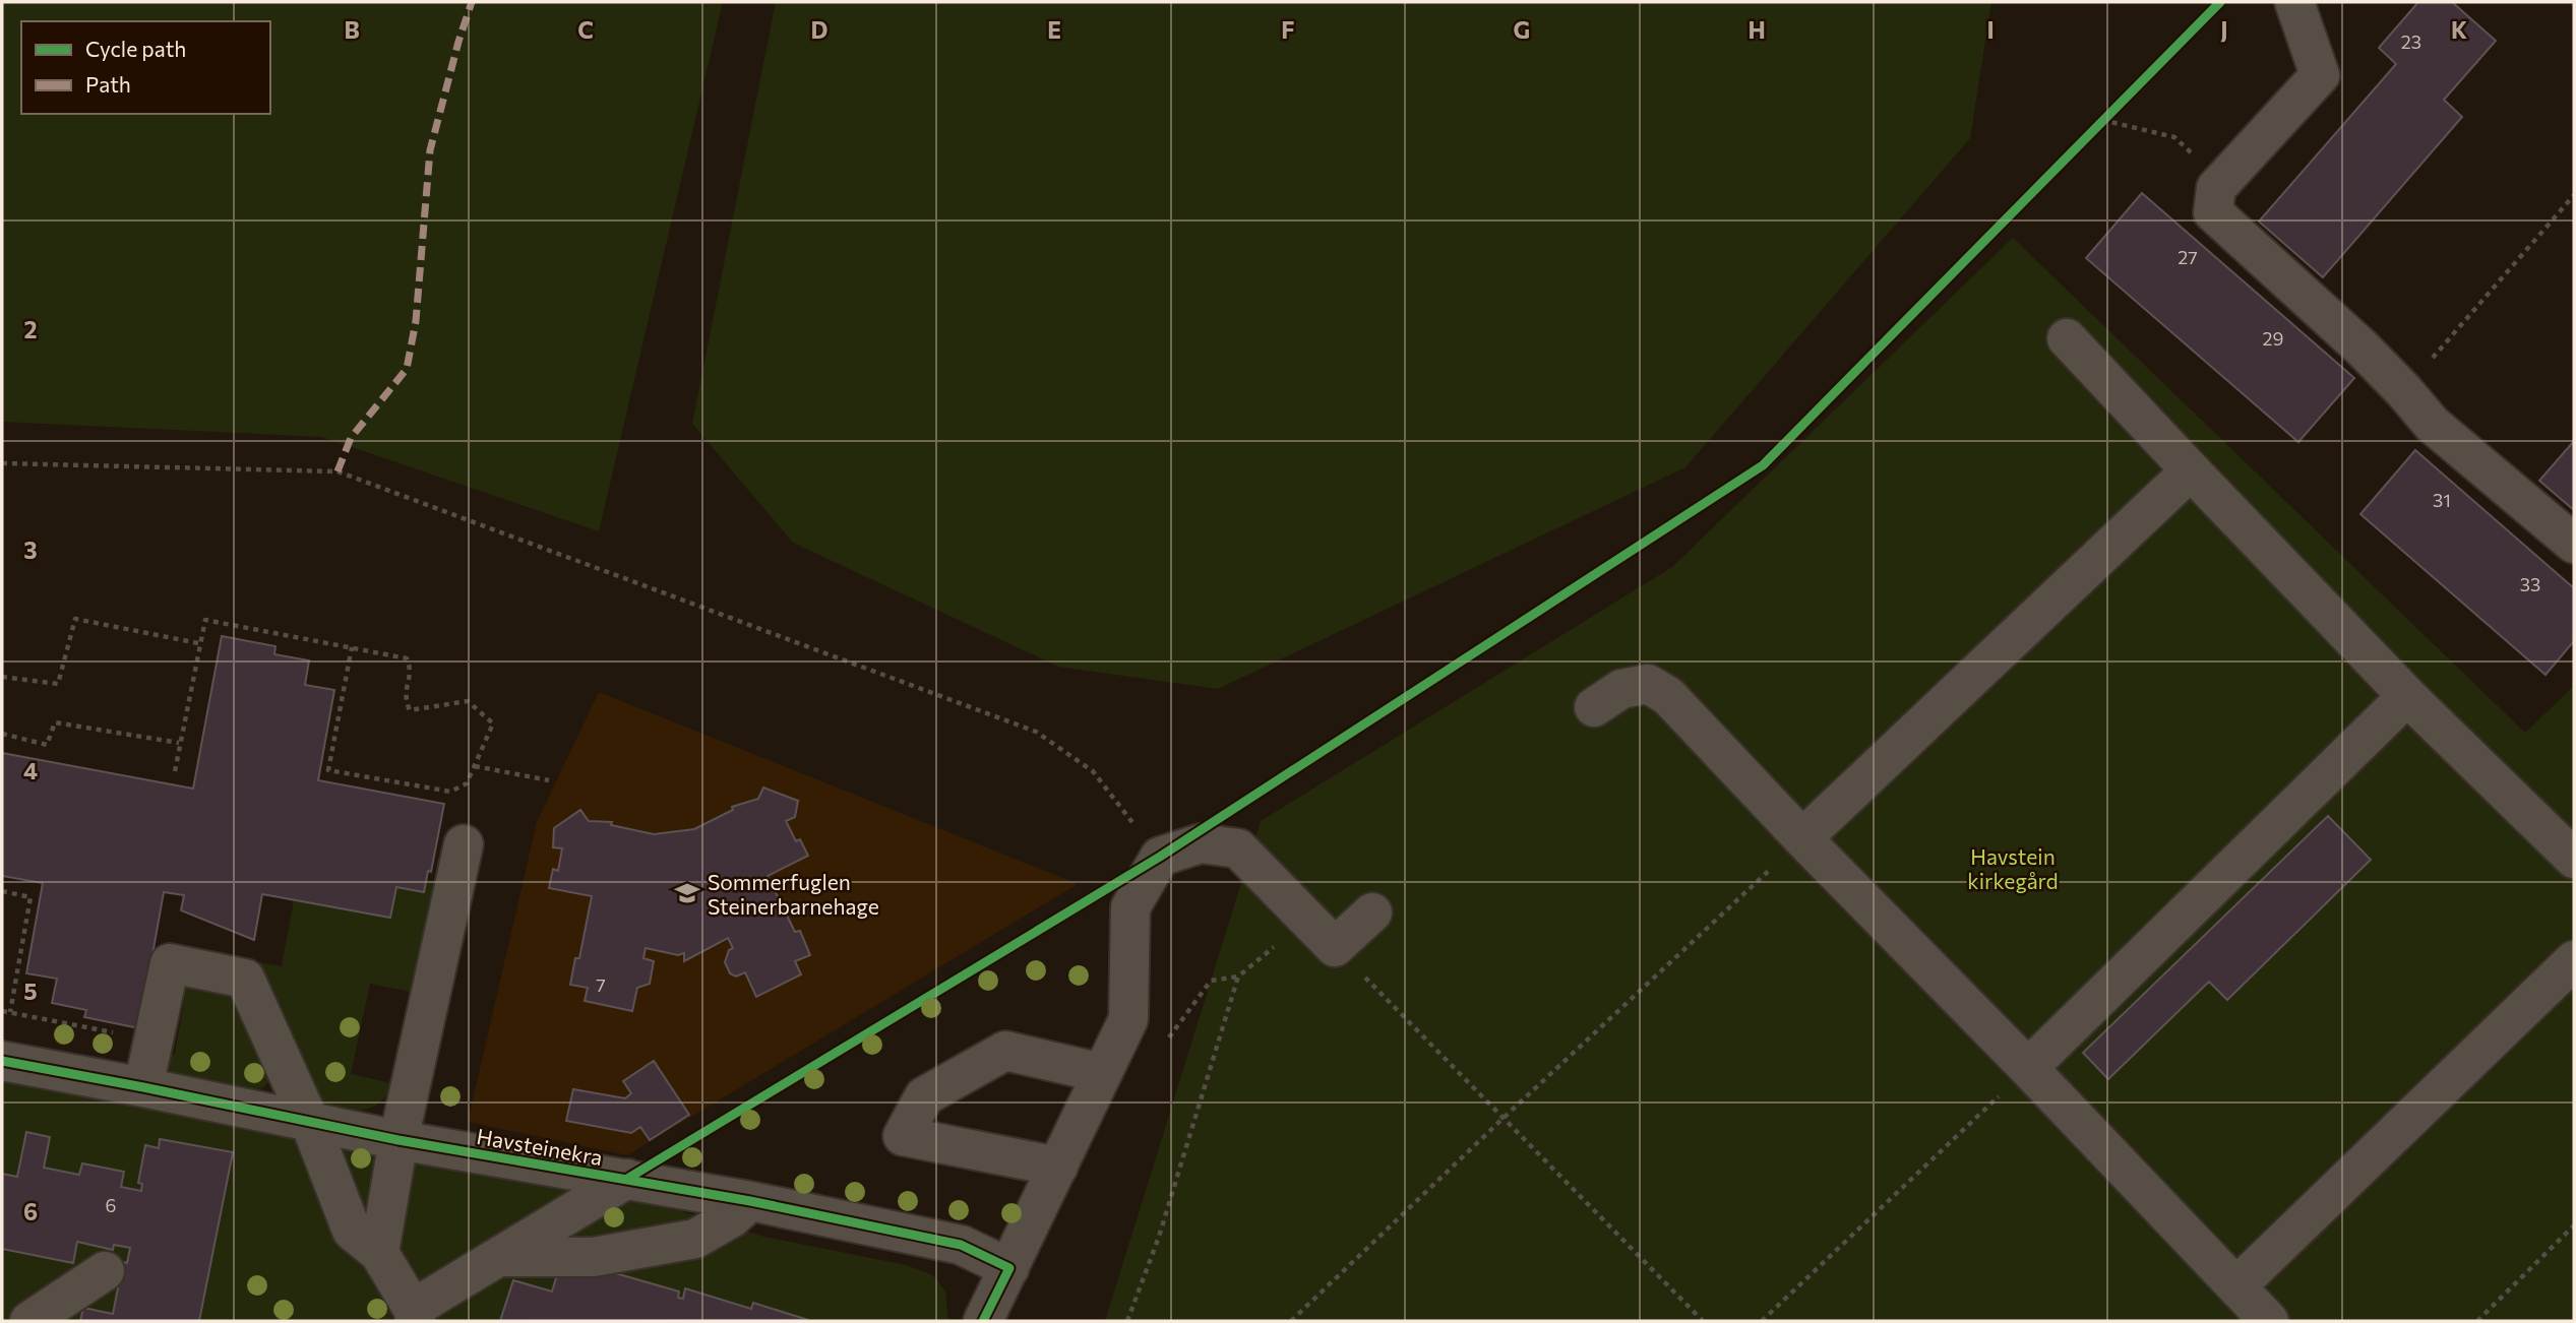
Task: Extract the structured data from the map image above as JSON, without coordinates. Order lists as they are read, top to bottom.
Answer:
{
  "streets": {
    "street": ["Havsteinekra"]
  },
  "parks": ["Havstein kirkegård"],
  "places": {
    "school or university": ["Sommerfuglen Steinerbarnehage"]
  },
  "house_numbers": [
    "23",
    "27",
    "29",
    "31",
    "33",
    "7",
    "6"
  ],
  "legend": ["Cycle path", "Path"],
  "grid": {
    "columns": [
      "B",
      "C",
      "D",
      "E",
      "F",
      "G",
      "H",
      "I",
      "J",
      "K"
    ],
    "rows": [
      "2",
      "3",
      "4",
      "5",
      "6"
    ]
  }
}
